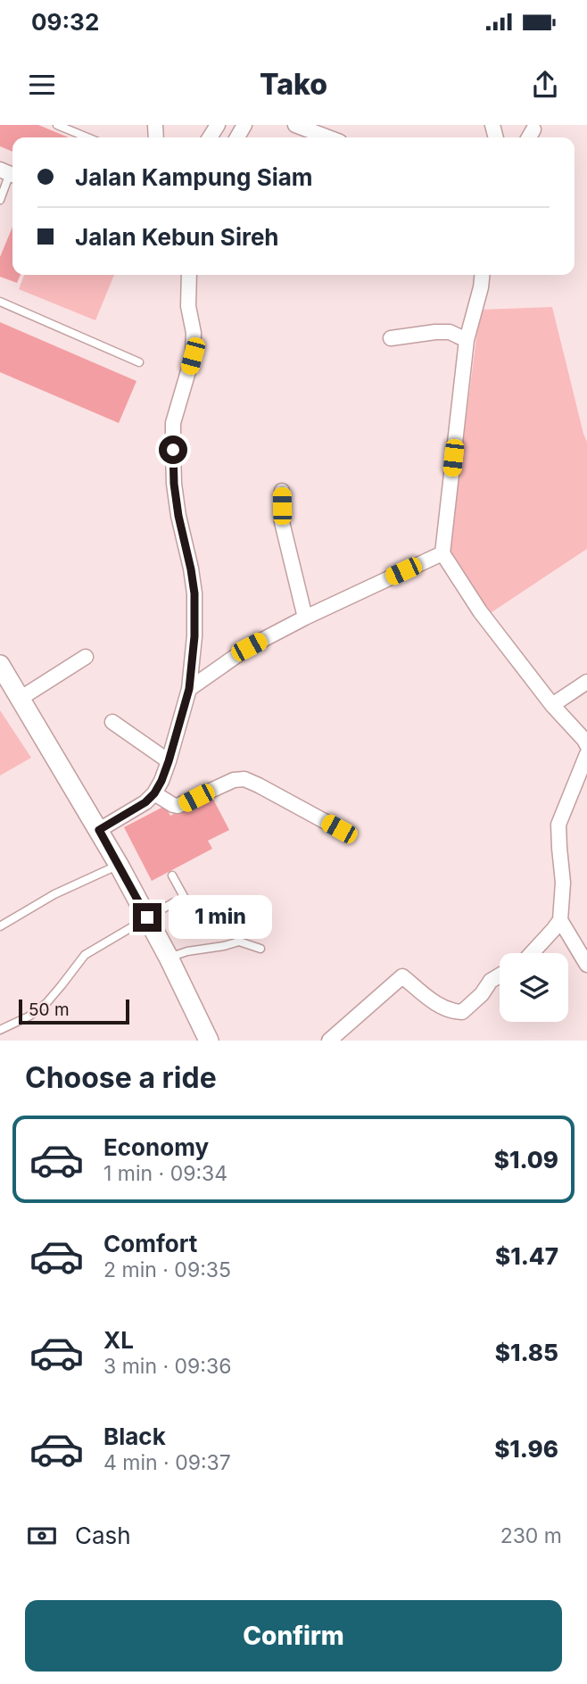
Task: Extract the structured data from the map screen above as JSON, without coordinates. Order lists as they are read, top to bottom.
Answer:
{
  "scale_bar": "50 m",
  "page": {
    "status": "09:32",
    "header": "Tako",
    "banner": ["Jalan Kampung Siam", "Jalan Kebun Sireh"],
    "bubble": "1 min",
    "scale": "50 m",
    "heading": "Choose a ride",
    "list": [
      {
        "name": "Economy",
        "note": "1 min · 09:34",
        "value": "$1.09"
      },
      {
        "name": "Comfort",
        "note": "2 min · 09:35",
        "value": "$1.47"
      },
      {
        "name": "XL",
        "note": "3 min · 09:36",
        "value": "$1.85"
      },
      {
        "name": "Black",
        "note": "4 min · 09:37",
        "value": "$1.96"
      }
    ],
    "pay": ["Cash", "230 m"],
    "buttons": "Confirm"
  }
}
